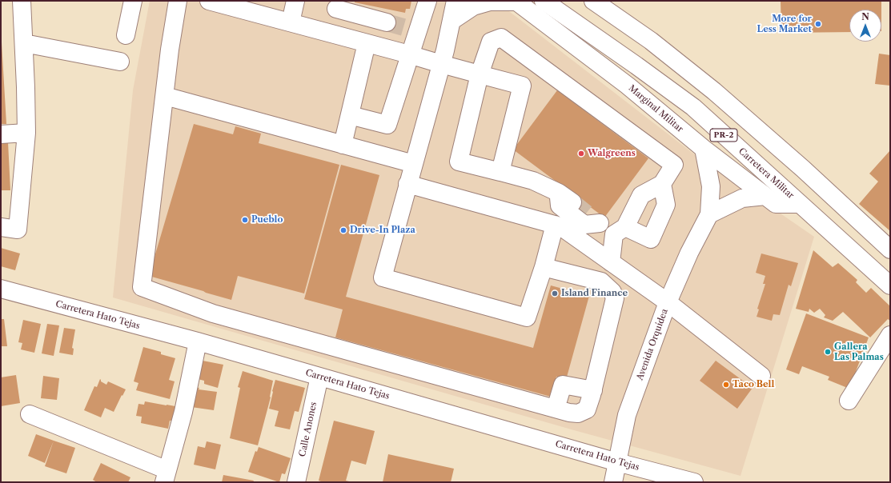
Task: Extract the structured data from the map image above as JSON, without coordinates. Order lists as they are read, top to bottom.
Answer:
{
  "streets": {
    "street": [
      "Marginal Militar",
      "PR-2",
      "Carretera Militar",
      "Carretera Hato Tejas",
      "Avenida Orquídea",
      "Calle Anones"
    ]
  },
  "crossings": [
    ["Marginal Militar", "Carretera Militar"],
    ["Carretera Hato Tejas", "Avenida Orquídea"],
    ["Carretera Hato Tejas", "Calle Anones"]
  ],
  "places": [
    "More for Less Market",
    "Walgreens",
    "Pueblo",
    "Drive-In Plaza",
    "Island Finance",
    "Gallera Las Palmas",
    "Taco Bell"
  ],
  "north": "top"
}
